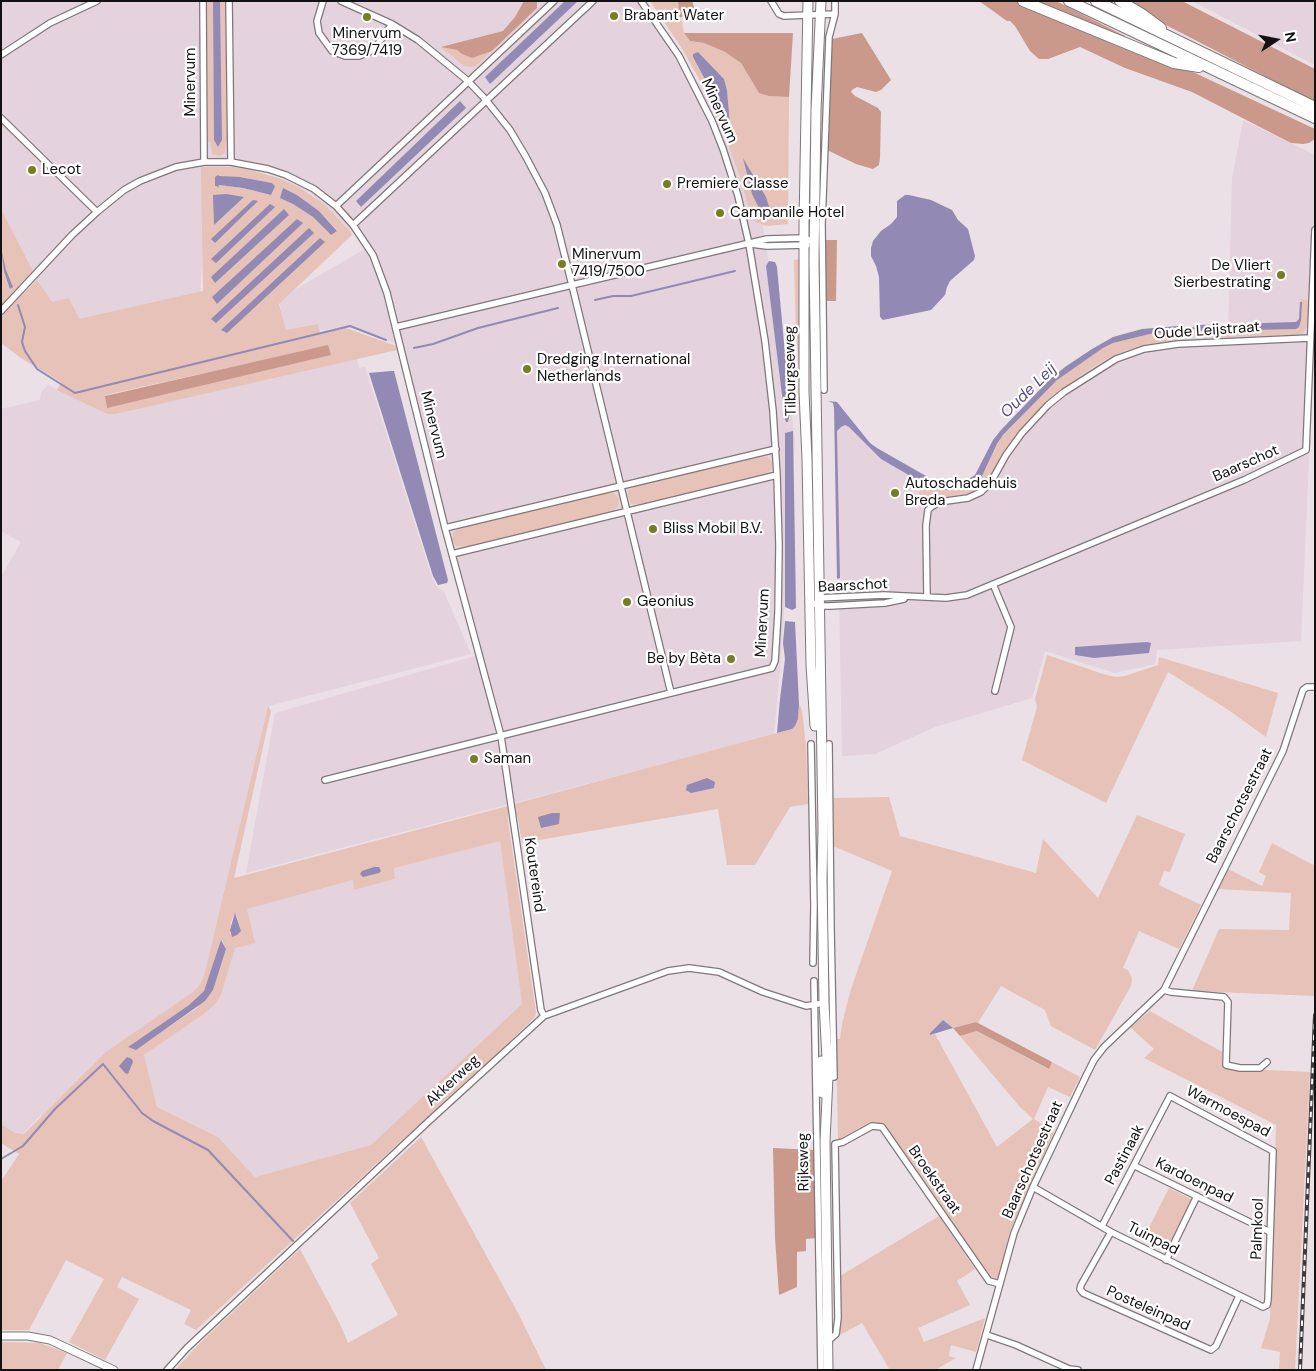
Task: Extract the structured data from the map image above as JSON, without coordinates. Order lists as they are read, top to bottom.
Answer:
{
  "streets": {
    "main road": ["Tilburgseweg", "Rijksweg"],
    "street": [
      "Minervum",
      "Oude Leijstraat",
      "Baarschot",
      "Baarschotsestraat",
      "Koutereind",
      "Akkerweg",
      "Warmoespad",
      "Pastinaak",
      "Broekstraat",
      "Kardoenpad",
      "Palmkool",
      "Tuinpad",
      "Posteleinpad"
    ]
  },
  "crossings": [
    ["Minervum", "Koutereind"],
    ["Oude Leijstraat", "Baarschot"],
    ["Tilburgseweg", "Baarschot"],
    ["Tilburgseweg", "Rijksweg"],
    ["Baarschotsestraat", "Broekstraat"],
    ["Baarschotsestraat", "Tuinpad"],
    ["Koutereind", "Akkerweg"],
    ["Akkerweg", "Rijksweg"],
    ["Warmoespad", "Pastinaak"],
    ["Warmoespad", "Palmkool"],
    ["Pastinaak", "Kardoenpad"],
    ["Pastinaak", "Tuinpad"],
    ["Rijksweg", "Broekstraat"],
    ["Kardoenpad", "Palmkool"],
    ["Palmkool", "Tuinpad"],
    ["Tuinpad", "Posteleinpad"]
  ],
  "water": ["Oude Leij"],
  "places": [
    "Brabant Water",
    "Minervum 7369/7419",
    "Lecot",
    "Premiere Classe",
    "Campanile Hotel",
    "Minervum 7419/7500",
    "De Vliert Sierbestrating",
    "Dredging International Netherlands",
    "Autoschadehuis Breda",
    "Bliss Mobil B.V.",
    "Geonius",
    "Be by Bèta",
    "Saman"
  ],
  "north": "right"
}
